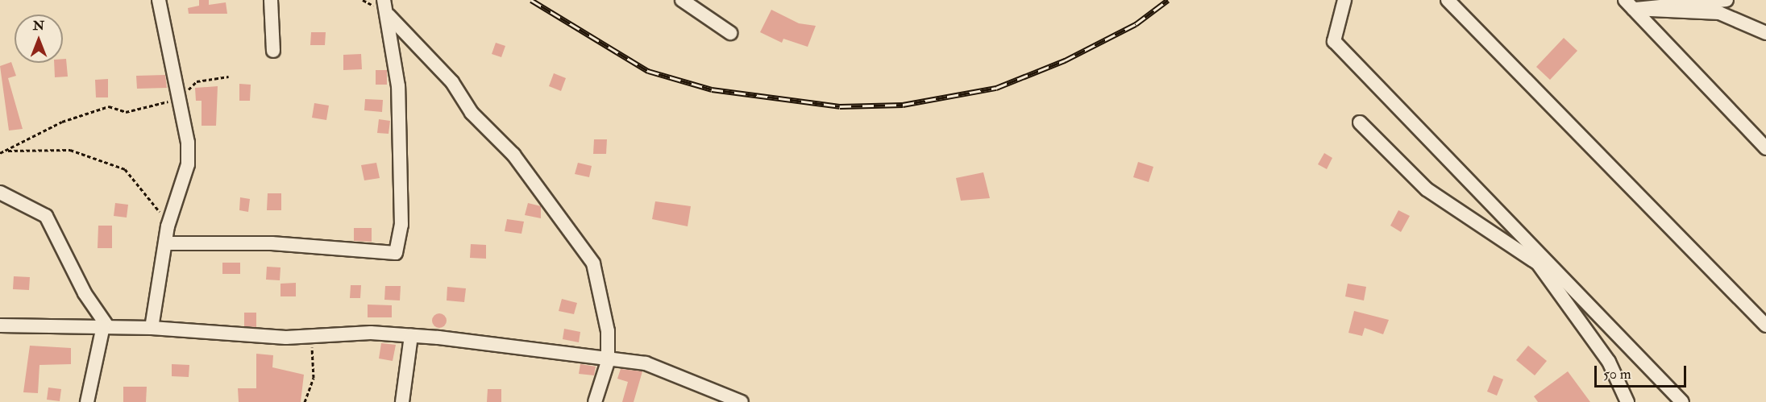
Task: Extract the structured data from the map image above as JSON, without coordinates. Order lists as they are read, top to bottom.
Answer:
{
  "scale_bar": "50 m",
  "north": "top"
}
